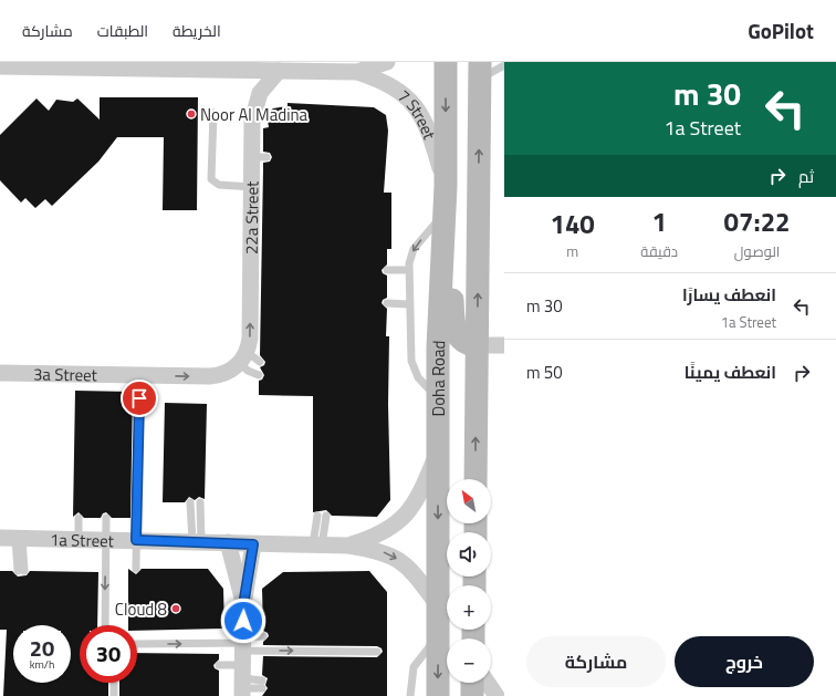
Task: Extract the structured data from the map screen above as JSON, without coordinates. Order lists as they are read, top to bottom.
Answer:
{
  "streets": {
    "main road": ["Doha Road"],
    "street": [
      "7 Street",
      "22a Street",
      "3a Street",
      "1a Street"
    ]
  },
  "crossings": [
    ["7 Street", "22a Street"],
    ["7 Street", "Doha Road"],
    ["22a Street", "3a Street"],
    ["Doha Road", "1a Street"]
  ],
  "one_way": ["22a Street", "3a Street"],
  "places": ["Noor Al Madina", "Cloud 8"],
  "north": "top left",
  "page": {
    "header": "GoPilot",
    "nav": ["الخريطة", "الطبقات", "مشاركة"],
    "turn": ["30 m", "1a Street"],
    "then": "ثم",
    "eta": [
      "07:22",
      "الوصول",
      "1",
      "دقيقة",
      "140",
      "m"
    ],
    "list": [
      {
        "name": "انعطف يسارًا",
        "note": "1a Street",
        "value": "30 m"
      },
      {
        "name": "انعطف يمينًا",
        "value": "50 m"
      }
    ],
    "map_buttons": ["+", "−"],
    "speed": "20 km/h",
    "limit": "30",
    "buttons": ["خروج", "مشاركة"]
  }
}
